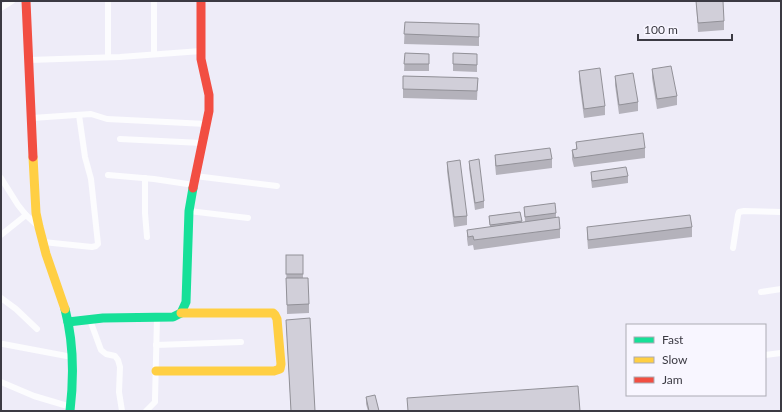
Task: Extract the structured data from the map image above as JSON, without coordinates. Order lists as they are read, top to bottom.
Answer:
{
  "legend": ["Fast", "Slow", "Jam"],
  "scale_bar": "100 m"
}
